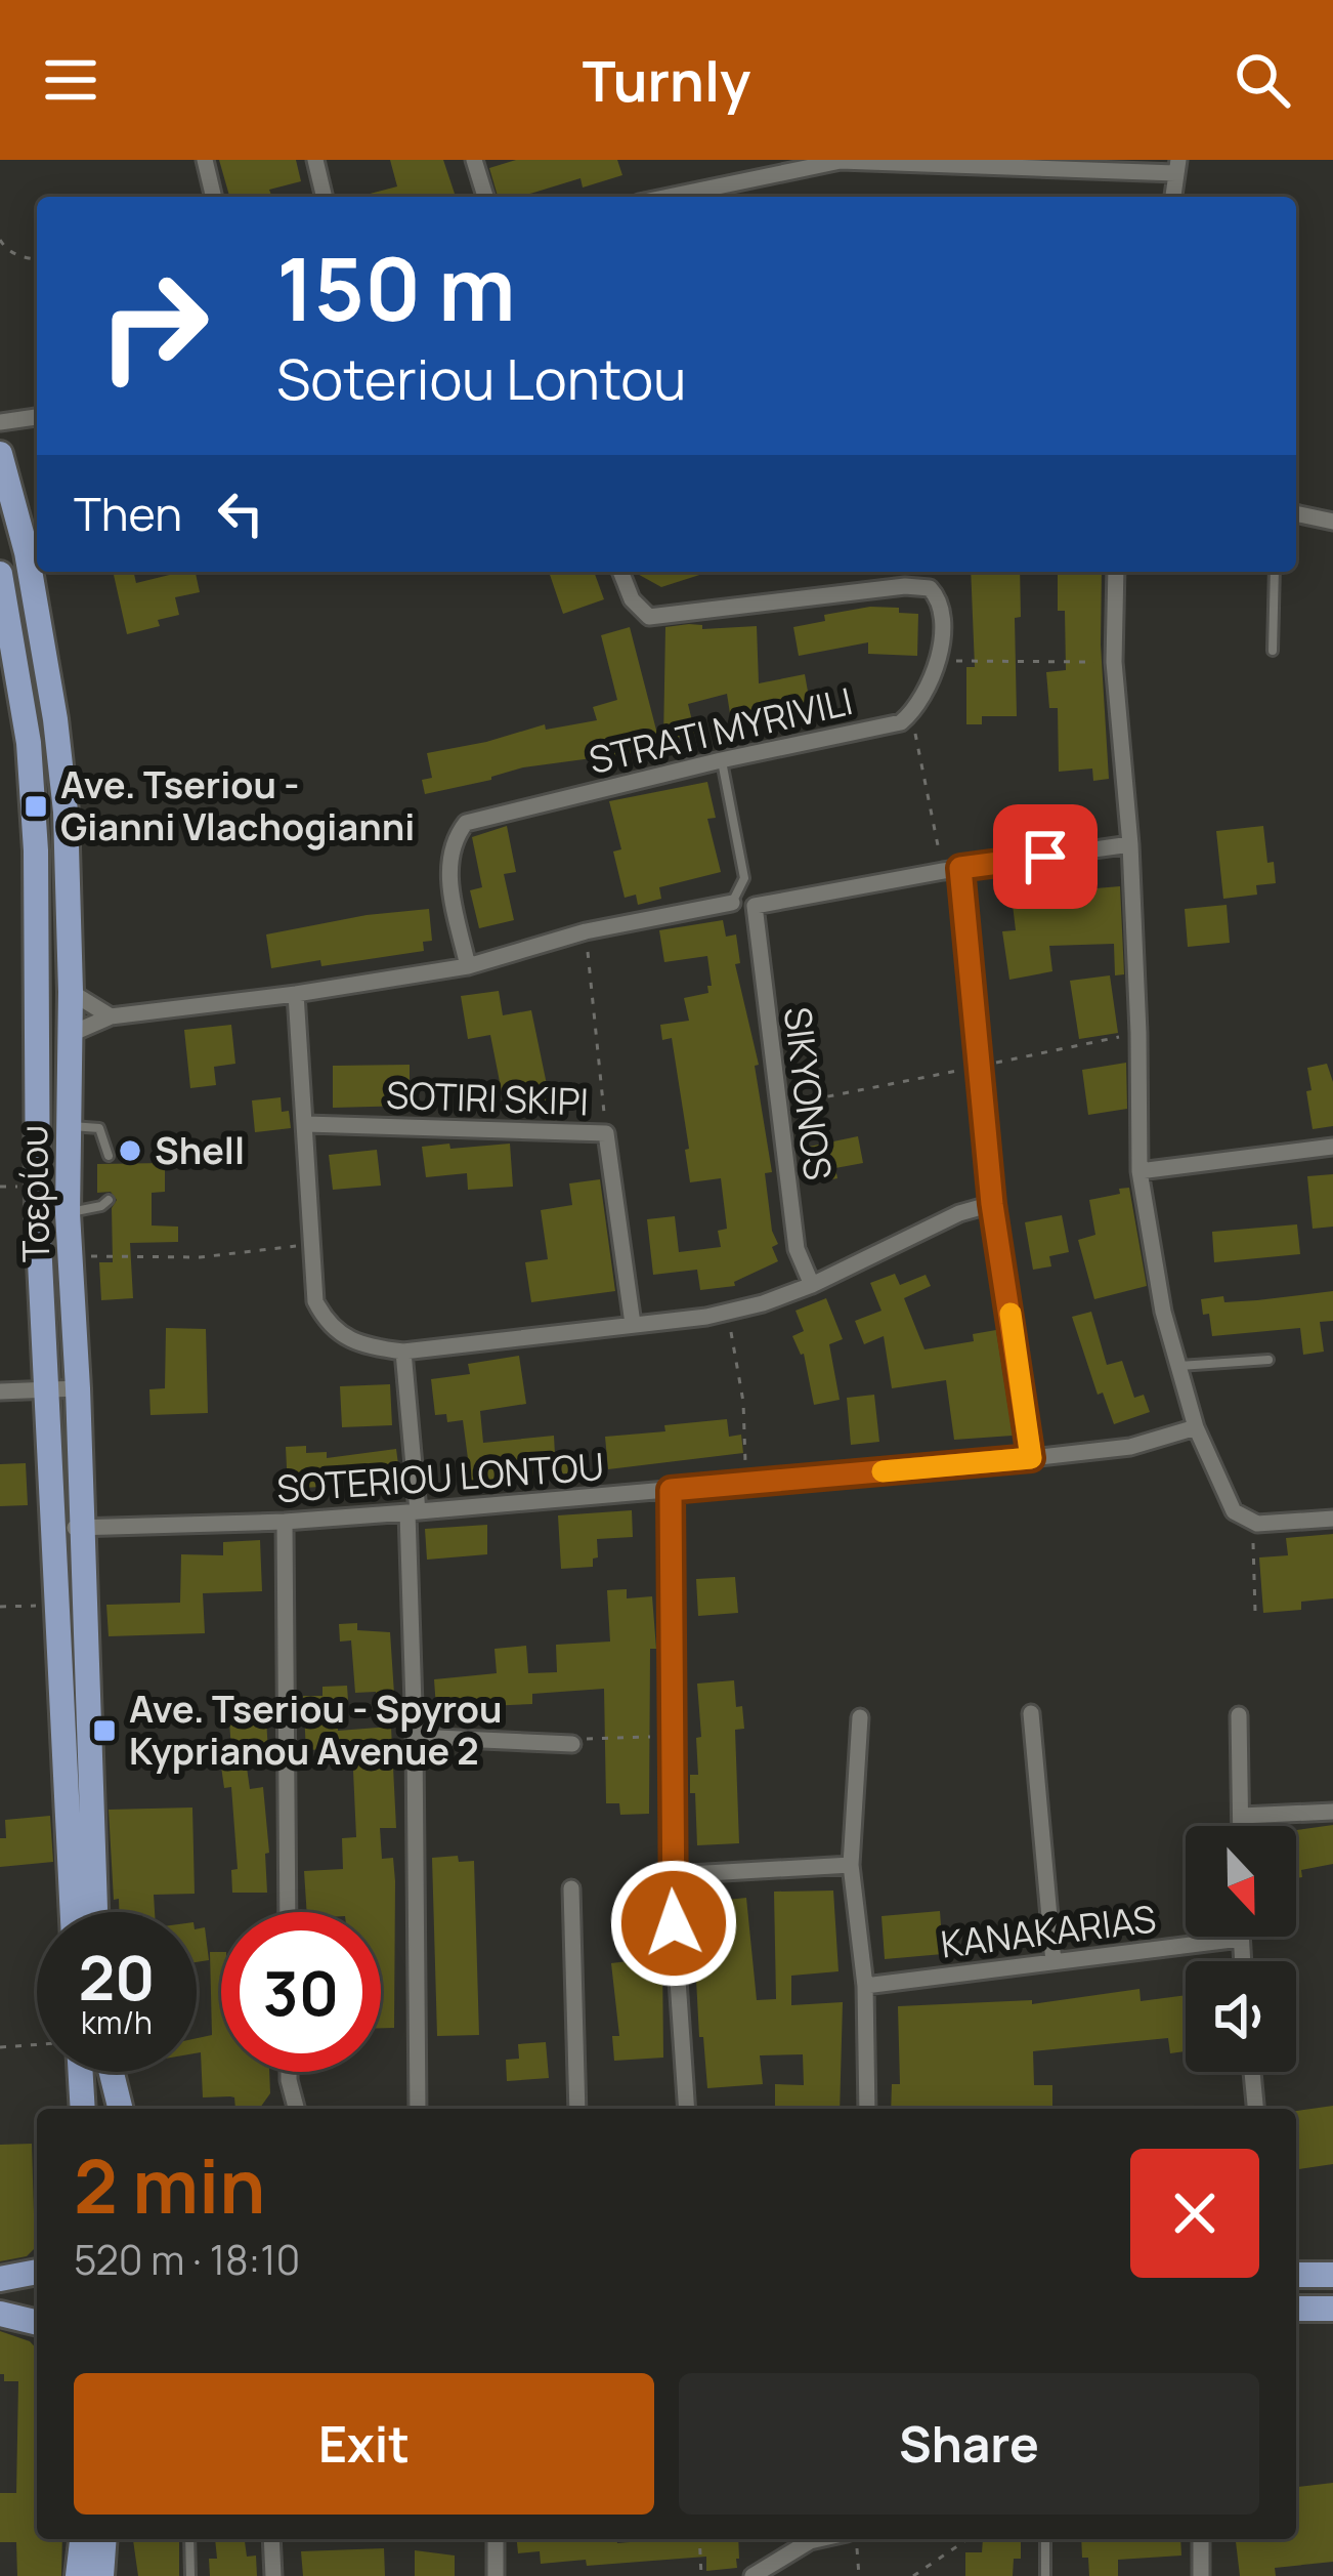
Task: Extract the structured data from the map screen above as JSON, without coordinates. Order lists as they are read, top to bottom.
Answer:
{
  "streets": {
    "main road": ["Τσερίου"],
    "street": [
      "STRATI MYRIVILI",
      "SIKYONOS",
      "SOTIRI SKIPI",
      "SOTERIOU LONTOU",
      "KANAKARIAS"
    ]
  },
  "crossings": [
    ["Τσερίου", "SOTERIOU LONTOU"]
  ],
  "places": {
    "transit": ["Ave. Tseriou - Gianni Vlachogianni", "Ave. Tseriou - Spyrou Kyprianou Avenue 2"],
    "other": ["Shell"]
  },
  "north": "bottom",
  "page": {
    "header": "Turnly",
    "turn": ["150 m", "Soteriou Lontou"],
    "then": "Then",
    "speed": "20 km/h",
    "limit": "30",
    "heading": ["2 min", "520 m · 18:10"],
    "buttons": ["Exit", "Share"]
  }
}
